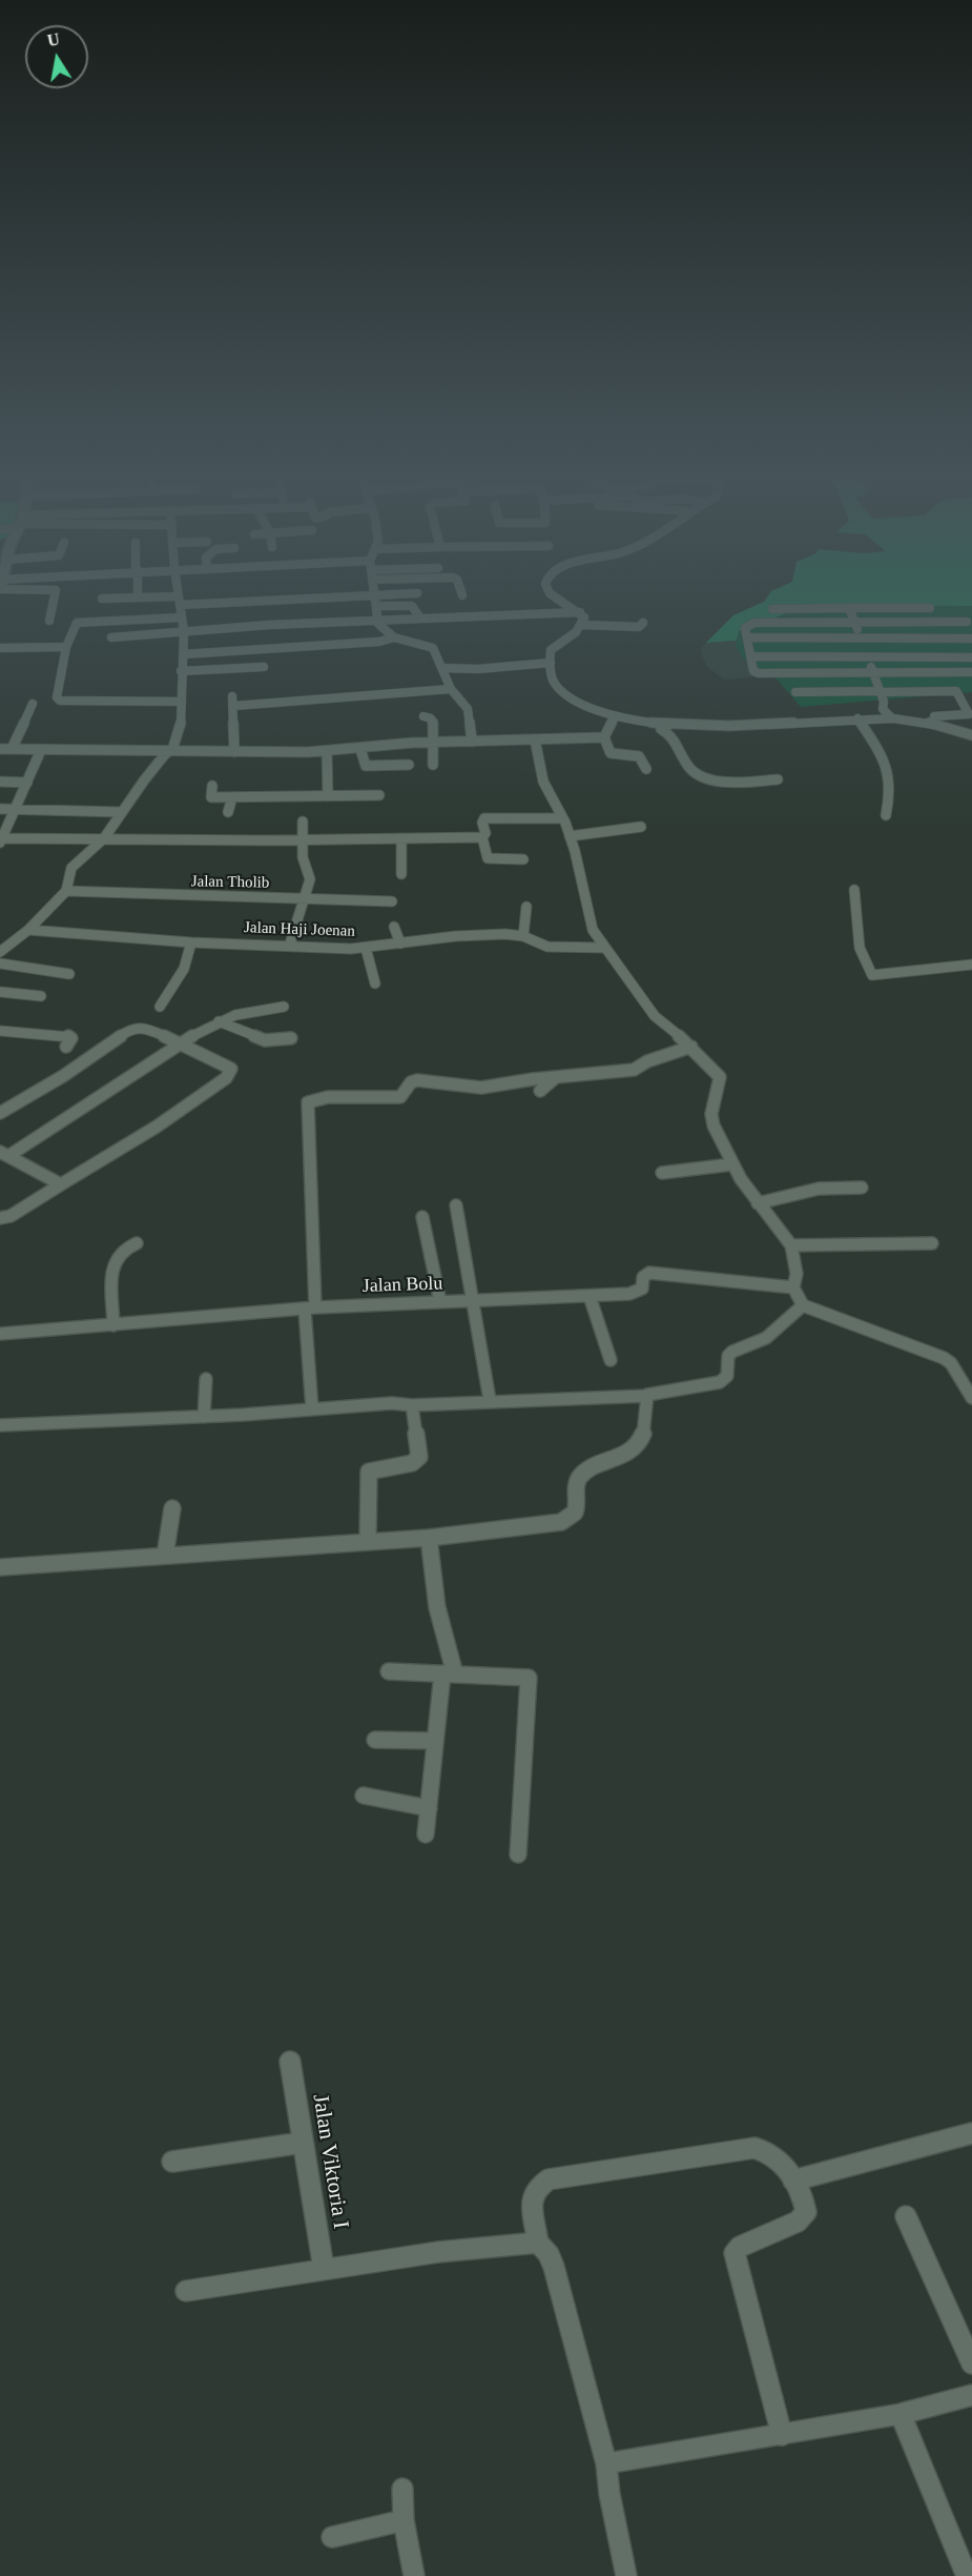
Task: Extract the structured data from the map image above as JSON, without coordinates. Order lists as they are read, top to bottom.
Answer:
{
  "streets": {
    "street": [
      "Jalan Tholib",
      "Jalan Haji Joenan",
      "Jalan Bolu",
      "Jalan Viktoria I"
    ]
  },
  "north": "top"
}
